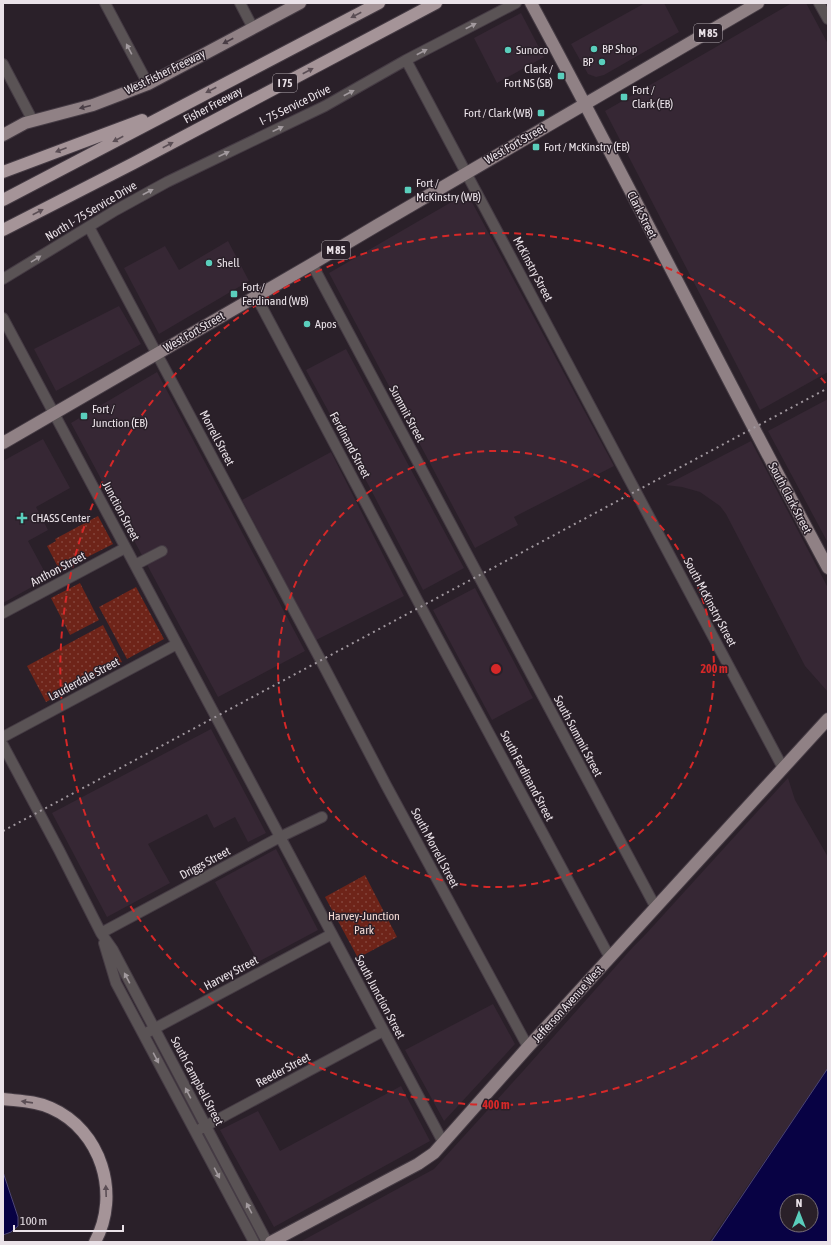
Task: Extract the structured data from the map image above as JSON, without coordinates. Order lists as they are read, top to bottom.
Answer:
{
  "streets": {
    "highway": ["I 75", "Fisher Freeway"],
    "main road": [
      "M 85",
      "West Fisher Freeway",
      "West Fort Street",
      "Clark Street",
      "South Clark Street",
      "Jefferson Avenue West"
    ],
    "street": [
      "I- 75 Service Drive",
      "North I- 75 Service Drive",
      "McKinstry Street",
      "Summit Street",
      "Morrell Street",
      "Ferdinand Street",
      "Junction Street",
      "Anthon Street",
      "South McKinstry Street",
      "Lauderdale Street",
      "South Summit Street",
      "South Ferdinand Street",
      "South Morrell Street",
      "Driggs Street",
      "Harvey Street",
      "South Junction Street",
      "Reeder Street",
      "South Campbell Street"
    ]
  },
  "crossings": [
    ["I- 75 Service Drive", "North I- 75 Service Drive"],
    ["I- 75 Service Drive", "McKinstry Street"],
    ["West Fort Street", "Clark Street"],
    ["West Fort Street", "McKinstry Street"],
    ["West Fort Street", "Summit Street"],
    ["West Fort Street", "Morrell Street"],
    ["West Fort Street", "Ferdinand Street"],
    ["West Fort Street", "Junction Street"],
    ["North I- 75 Service Drive", "Morrell Street"],
    ["Clark Street", "South Clark Street"],
    ["McKinstry Street", "South McKinstry Street"],
    ["Summit Street", "South Summit Street"],
    ["Morrell Street", "South Morrell Street"],
    ["Ferdinand Street", "South Ferdinand Street"],
    ["Junction Street", "Anthon Street"],
    ["Junction Street", "Lauderdale Street"],
    ["Junction Street", "South Junction Street"],
    ["South McKinstry Street", "Jefferson Avenue West"],
    ["South Summit Street", "Jefferson Avenue West"],
    ["South Ferdinand Street", "Jefferson Avenue West"],
    ["South Morrell Street", "Jefferson Avenue West"],
    ["Driggs Street", "South Junction Street"],
    ["Driggs Street", "South Campbell Street"],
    ["Harvey Street", "South Junction Street"],
    ["Harvey Street", "South Campbell Street"],
    ["South Junction Street", "Jefferson Avenue West"],
    ["South Junction Street", "Reeder Street"],
    ["Reeder Street", "South Campbell Street"]
  ],
  "one_way": ["West Fisher Freeway", "I- 75 Service Drive", "North I- 75 Service Drive"],
  "parks": ["Harvey-Junction Park"],
  "places": {
    "other": [
      "BP Shop",
      "Sunoco",
      "BP",
      "Shell",
      "Apos"
    ],
    "transit": [
      "Clark / Fort NS (SB)",
      "Fort / Clark (EB)",
      "Fort / Clark (WB)",
      "Fort / McKinstry (EB)",
      "Fort / McKinstry (WB)",
      "Fort / Ferdinand (WB)",
      "Fort / Junction (EB)"
    ],
    "health": ["CHASS Center"]
  },
  "scale_bar": "100 m",
  "north": "top",
  "rings": ["200 m", "400 m"]
}
